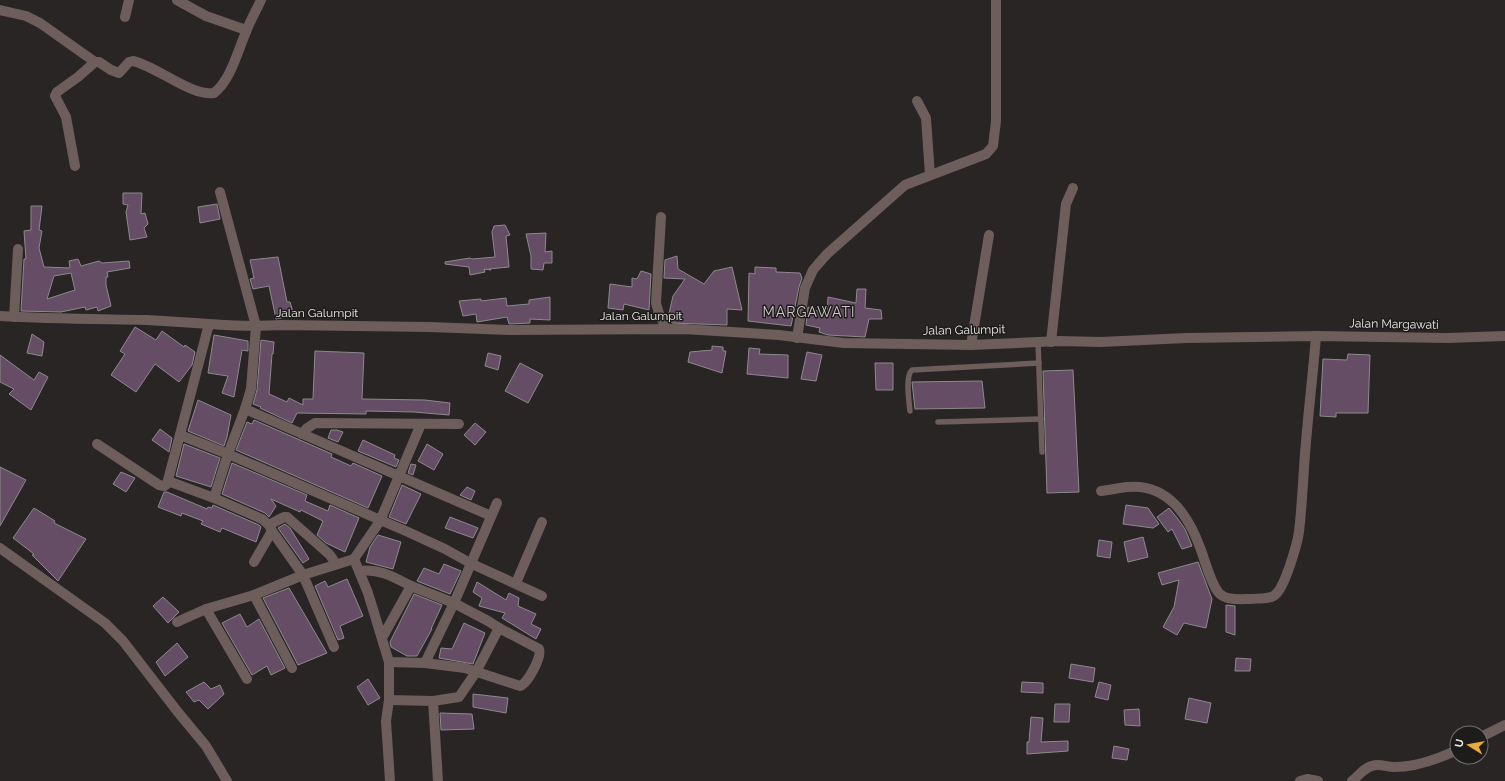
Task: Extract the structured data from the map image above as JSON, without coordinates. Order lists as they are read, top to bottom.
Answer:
{
  "streets": {
    "street": ["Jalan Galumpit", "Jalan Margawati"]
  },
  "crossings": [
    ["Jalan Galumpit", "Jalan Margawati"]
  ],
  "districts": ["MARGAWATI"],
  "north": "left"
}
